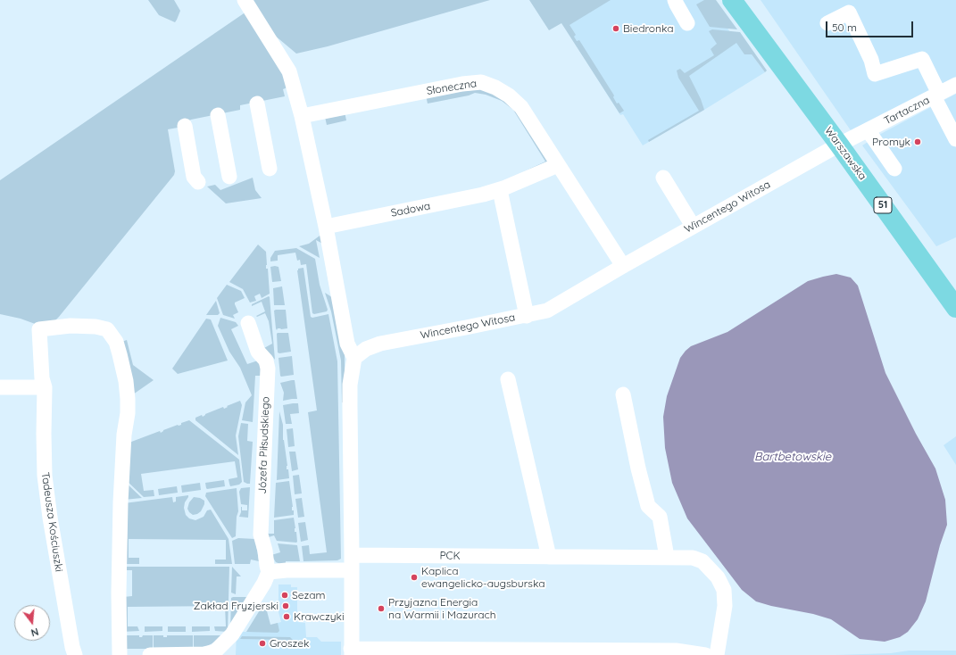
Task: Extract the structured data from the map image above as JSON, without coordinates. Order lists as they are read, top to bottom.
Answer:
{
  "streets": {
    "main road": ["Warszawska", "51"],
    "street": [
      "Słoneczna",
      "Tartaczna",
      "Wincentego Witosa",
      "Sadowa",
      "Józefa Piłsudskiego",
      "Tadeusza Kościuszki",
      "PCK"
    ]
  },
  "crossings": [
    ["Słoneczna", "Wincentego Witosa"],
    ["Słoneczna", "Sadowa"],
    ["Tartaczna", "Warszawska"],
    ["Tartaczna", "Wincentego Witosa"],
    ["Warszawska", "Wincentego Witosa"]
  ],
  "water": ["Bartbetowskie"],
  "places": [
    "Biedronka",
    "Promyk",
    "Kaplica ewangelicko-augsburska",
    "Sezam",
    "Zakład Fryzjerski",
    "Przyjazna Energia na Warmii i Mazurach",
    "Krawczyki",
    "Groszek"
  ],
  "scale_bar": "50 m",
  "north": "bottom"
}
